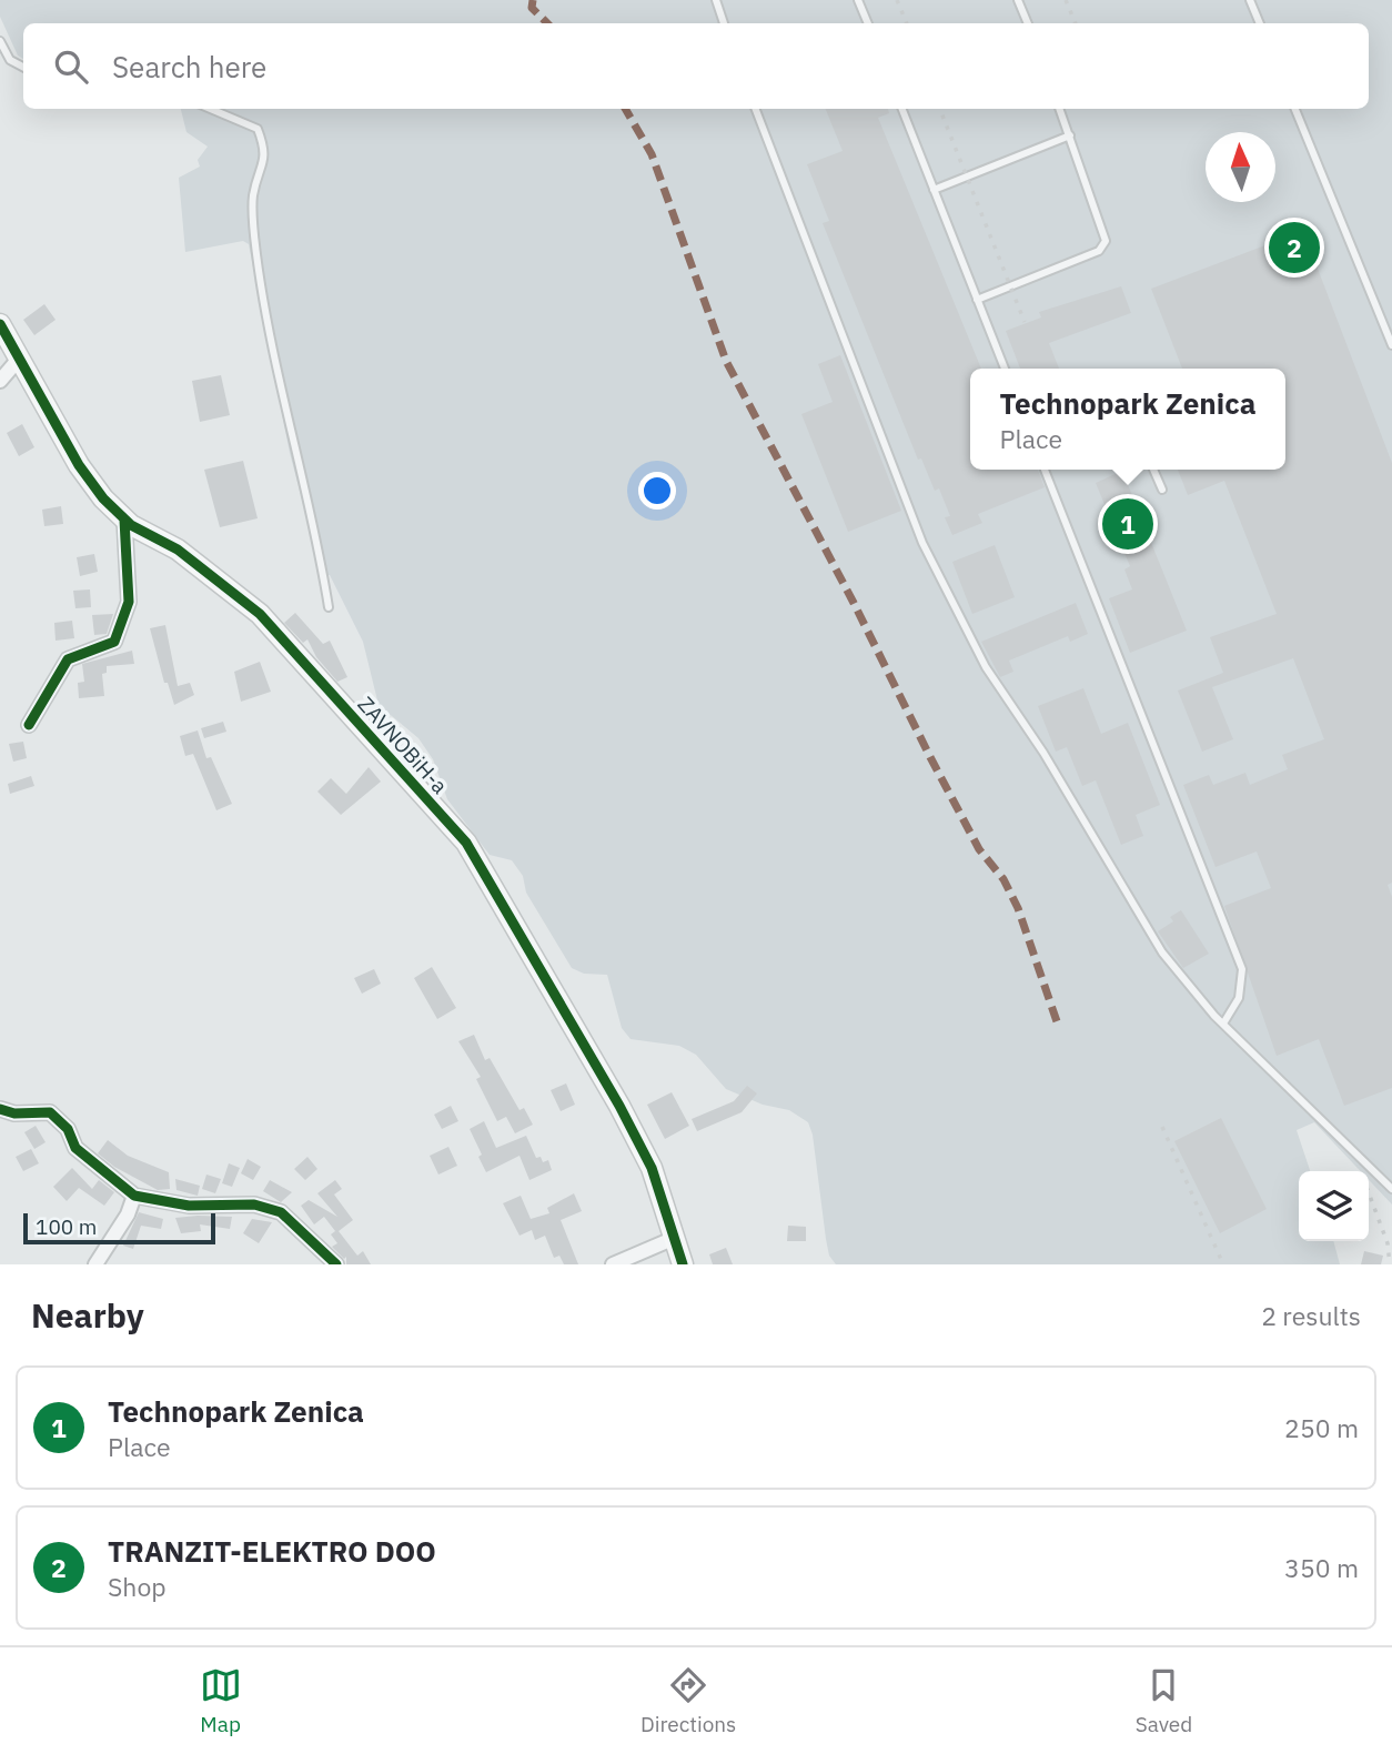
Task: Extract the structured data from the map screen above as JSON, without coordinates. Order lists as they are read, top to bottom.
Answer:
{
  "streets": {
    "main road": ["ZAVNOBiH-a"]
  },
  "scale_bar": "100 m",
  "north": "top",
  "page": {
    "search": "Search here",
    "pins": ["2", "1"],
    "popup": ["Technopark Zenica", "Place"],
    "scale": "100 m",
    "heading": ["Nearby", "2 results"],
    "list": [
      {
        "mark": "1",
        "name": "Technopark Zenica",
        "note": "Place",
        "value": "250 m"
      },
      {
        "mark": "2",
        "name": "TRANZIT-ELEKTRO DOO",
        "note": "Shop",
        "value": "350 m"
      }
    ],
    "nav": ["Map", "Directions", "Saved"]
  }
}
